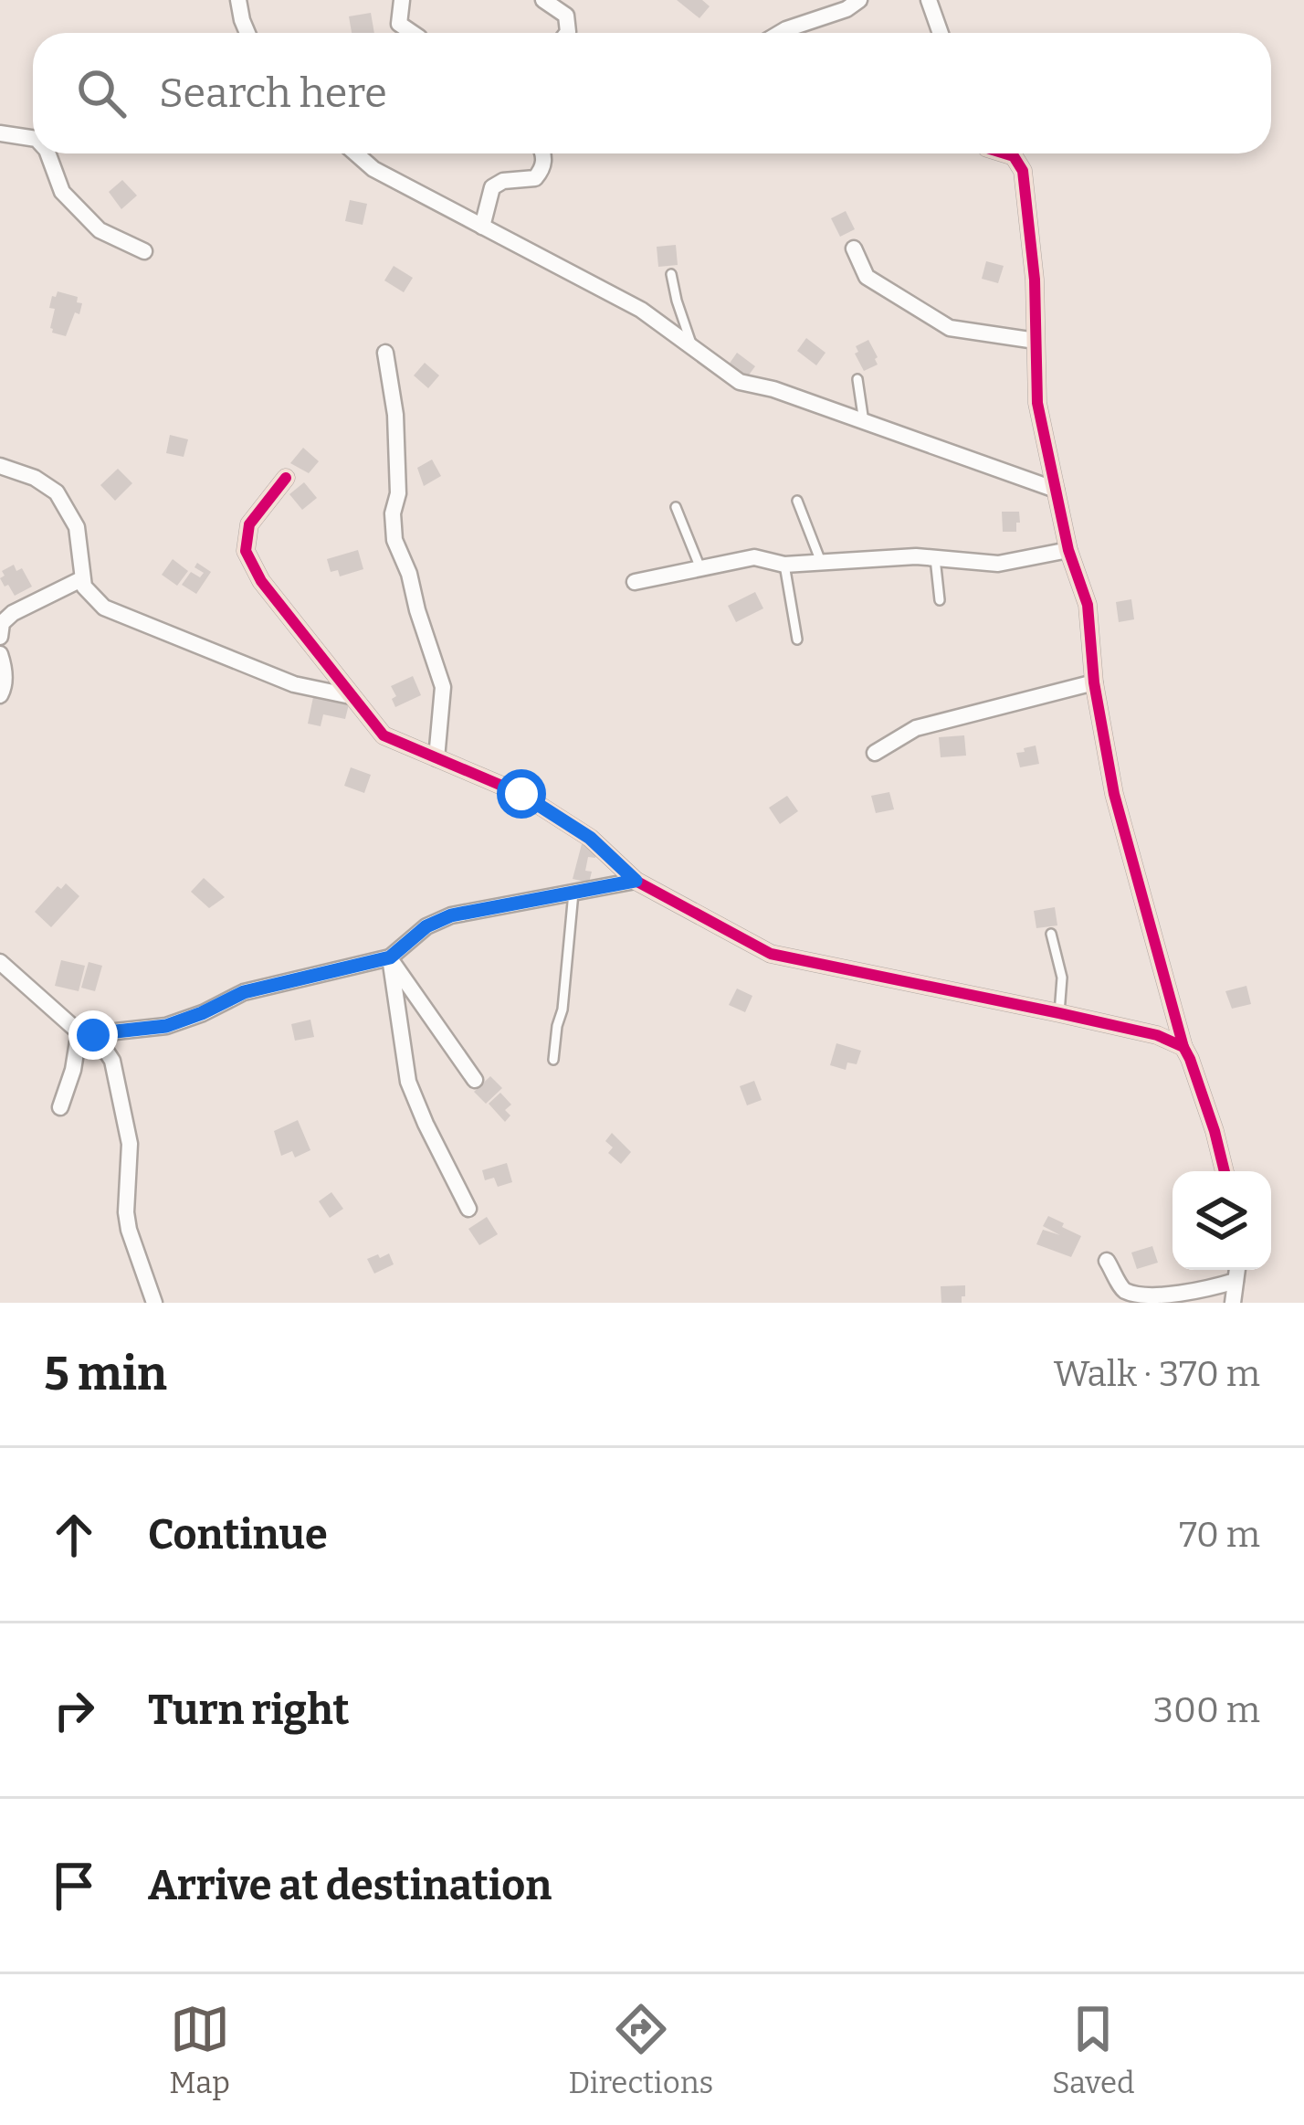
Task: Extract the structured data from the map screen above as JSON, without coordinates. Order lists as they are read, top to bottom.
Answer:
{
  "page": {
    "search": "Search here",
    "heading": ["5 min", "Walk · 370 m"],
    "list": [
      ["Continue", "70 m"],
      ["Turn right", "300 m"],
      "Arrive at destination"
    ],
    "nav": ["Map", "Directions", "Saved"]
  }
}
